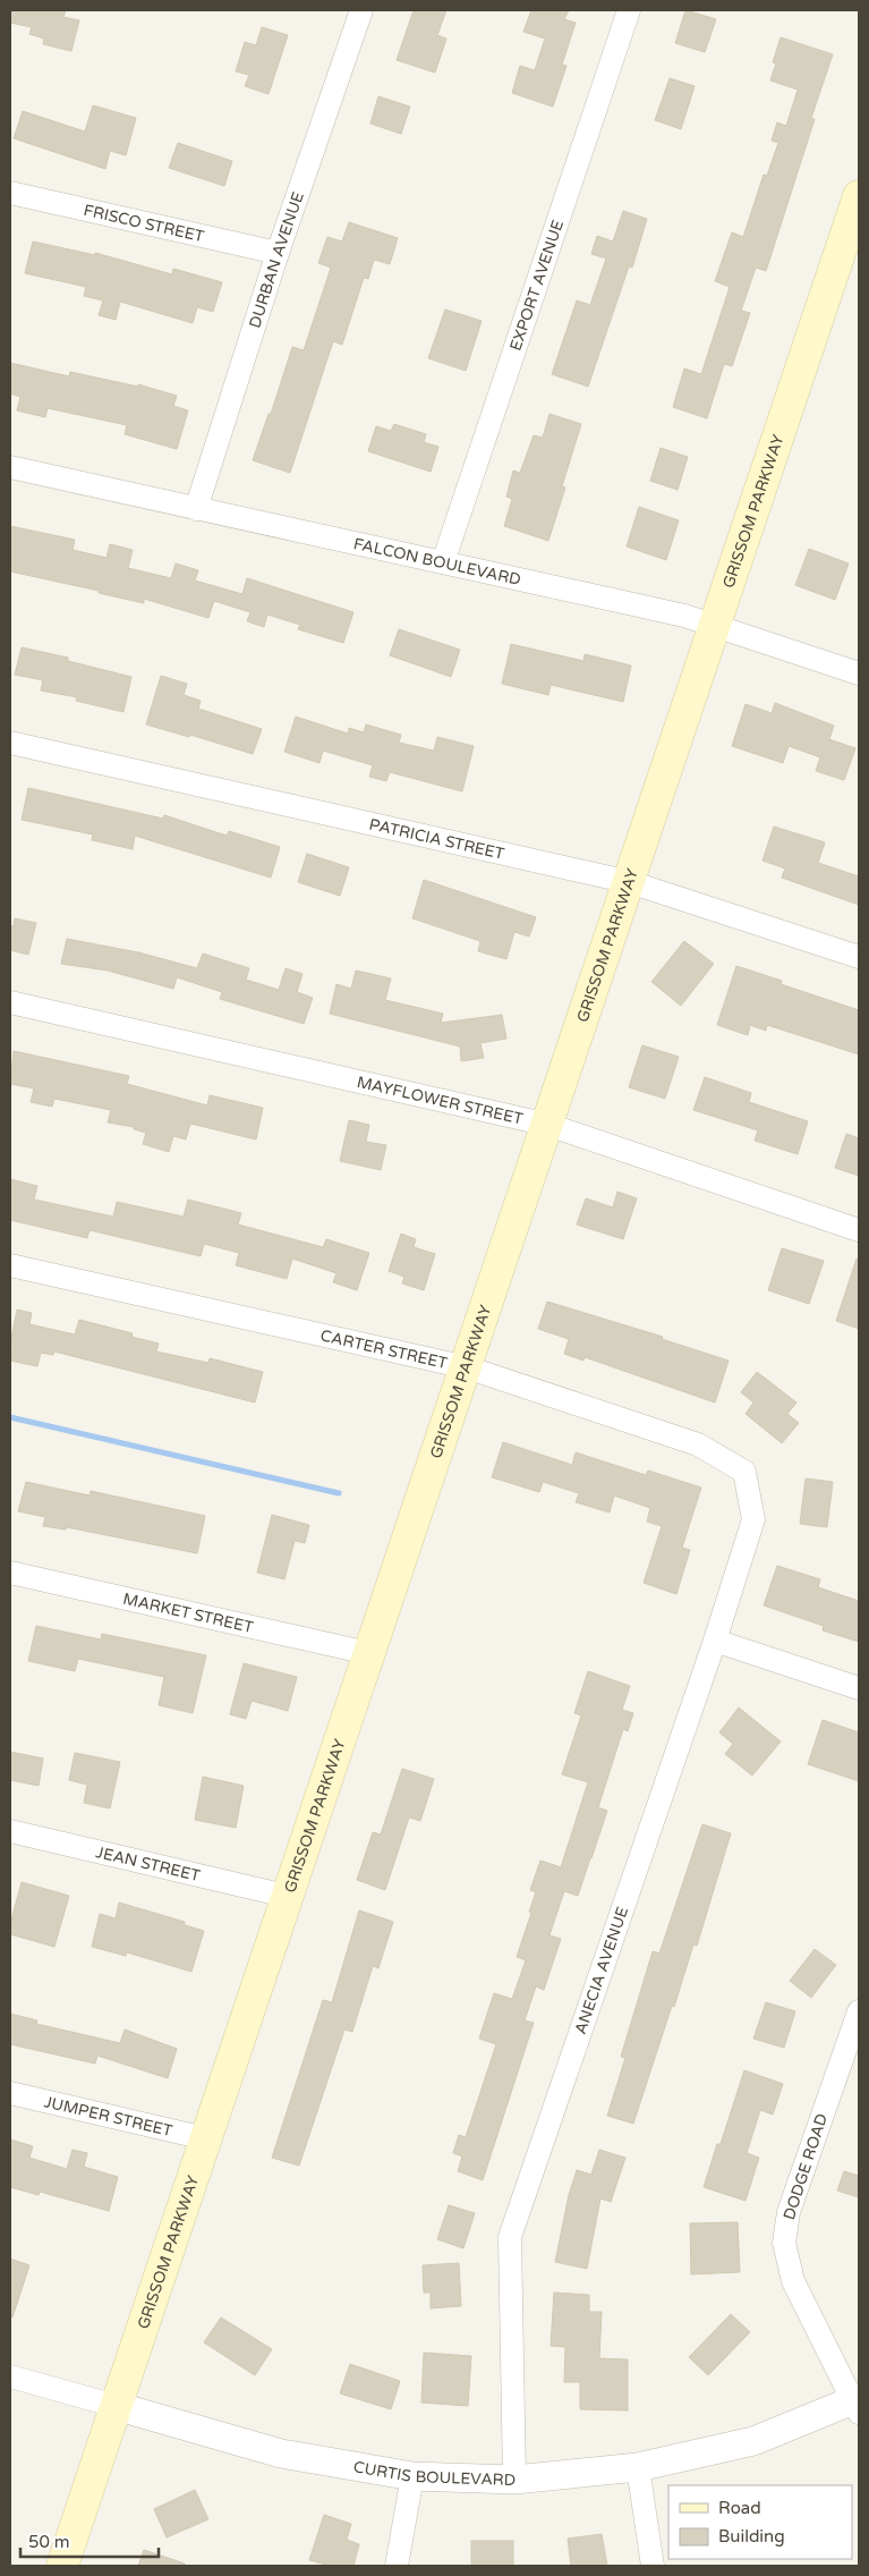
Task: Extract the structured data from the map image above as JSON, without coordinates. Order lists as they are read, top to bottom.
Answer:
{
  "streets": {
    "main road": ["GRISSOM PARKWAY"],
    "street": [
      "FRISCO STREET",
      "DURBAN AVENUE",
      "EXPORT AVENUE",
      "FALCON BOULEVARD",
      "PATRICIA STREET",
      "MAYFLOWER STREET",
      "CARTER STREET",
      "MARKET STREET",
      "JEAN STREET",
      "ANECIA AVENUE",
      "JUMPER STREET",
      "DODGE ROAD",
      "CURTIS BOULEVARD"
    ]
  },
  "crossings": [
    ["FRISCO STREET", "DURBAN AVENUE"],
    ["DURBAN AVENUE", "FALCON BOULEVARD"],
    ["EXPORT AVENUE", "FALCON BOULEVARD"],
    ["GRISSOM PARKWAY", "FALCON BOULEVARD"],
    ["GRISSOM PARKWAY", "PATRICIA STREET"],
    ["GRISSOM PARKWAY", "MAYFLOWER STREET"],
    ["GRISSOM PARKWAY", "CARTER STREET"],
    ["GRISSOM PARKWAY", "MARKET STREET"],
    ["GRISSOM PARKWAY", "JEAN STREET"],
    ["GRISSOM PARKWAY", "JUMPER STREET"],
    ["GRISSOM PARKWAY", "CURTIS BOULEVARD"],
    ["CARTER STREET", "ANECIA AVENUE"],
    ["ANECIA AVENUE", "CURTIS BOULEVARD"],
    ["DODGE ROAD", "CURTIS BOULEVARD"]
  ],
  "legend": ["Road", "Building"],
  "scale_bar": "50 m"
}
